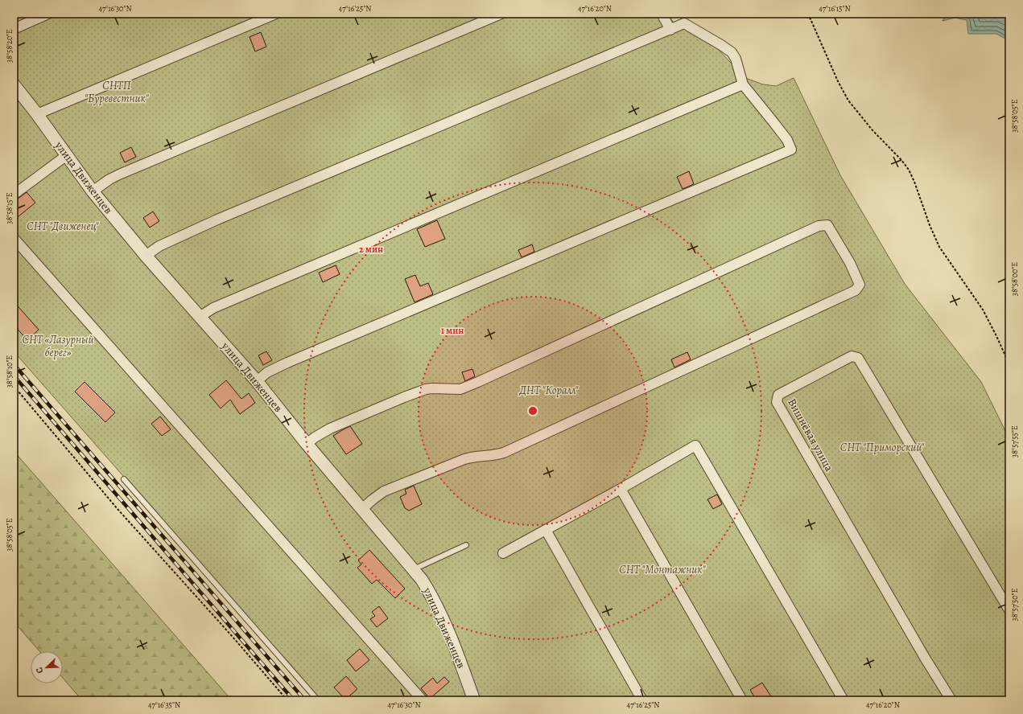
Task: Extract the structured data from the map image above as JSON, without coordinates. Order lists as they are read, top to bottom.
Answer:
{
  "streets": {
    "street": ["улица Движенцев", "Вишнёвая улица"]
  },
  "parks": [
    "СНТП \"Буревестник\"",
    "СНТ \"Движенец\"",
    "СНТ «Лазурный берег»",
    "ДНТ \"Коралл\"",
    "СНТ \"Приморский\"",
    "СНТ \"Монтажник\""
  ],
  "north": "bottom left",
  "coordinates": [
    "47°16'30\"N",
    "47°16'25\"N",
    "47°16'20\"N",
    "47°16'15\"N",
    "38°58'20\"E",
    "38°58'05\"E",
    "38°58'15\"E",
    "38°58'00\"E",
    "38°58'10\"E",
    "38°57'55\"E",
    "38°57'50\"E",
    "47°16'35\"N"
  ],
  "rings": ["2 мин", "1 мин"]
}
